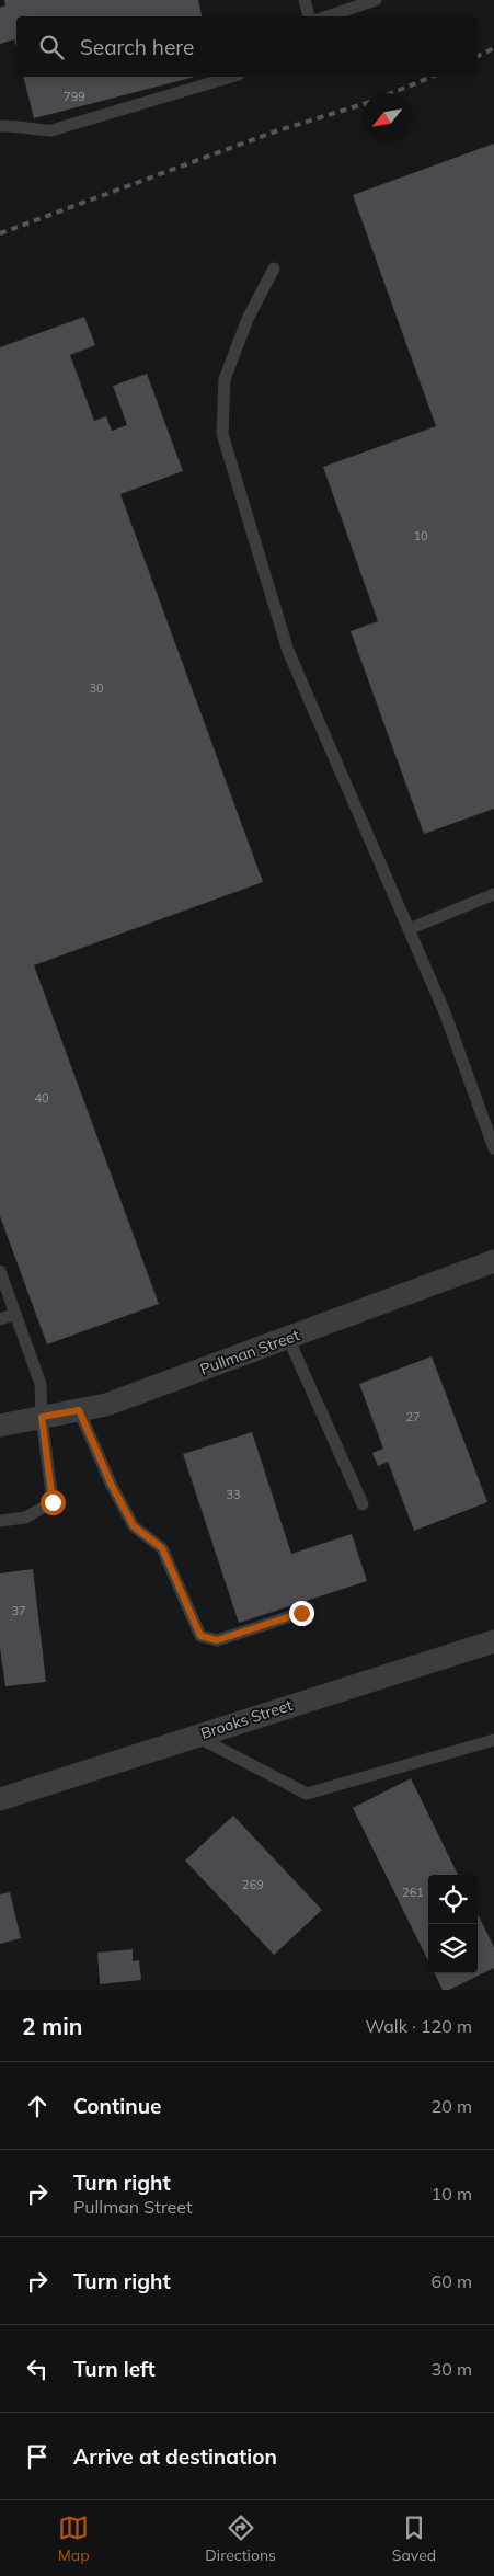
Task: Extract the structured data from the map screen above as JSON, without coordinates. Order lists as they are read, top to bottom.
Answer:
{
  "streets": {
    "street": ["Pullman Street", "Brooks Street"]
  },
  "house_numbers": [
    "799",
    "10",
    "30",
    "40",
    "27",
    "33",
    "37",
    "269",
    "261"
  ],
  "north": "bottom left",
  "page": {
    "search": "Search here",
    "heading": ["2 min", "Walk · 120 m"],
    "list": [
      ["Continue", "20 m"],
      ["Turn right", "Pullman Street", "10 m"],
      ["Turn right", "60 m"],
      ["Turn left", "30 m"],
      "Arrive at destination"
    ],
    "nav": ["Map", "Directions", "Saved"]
  }
}
